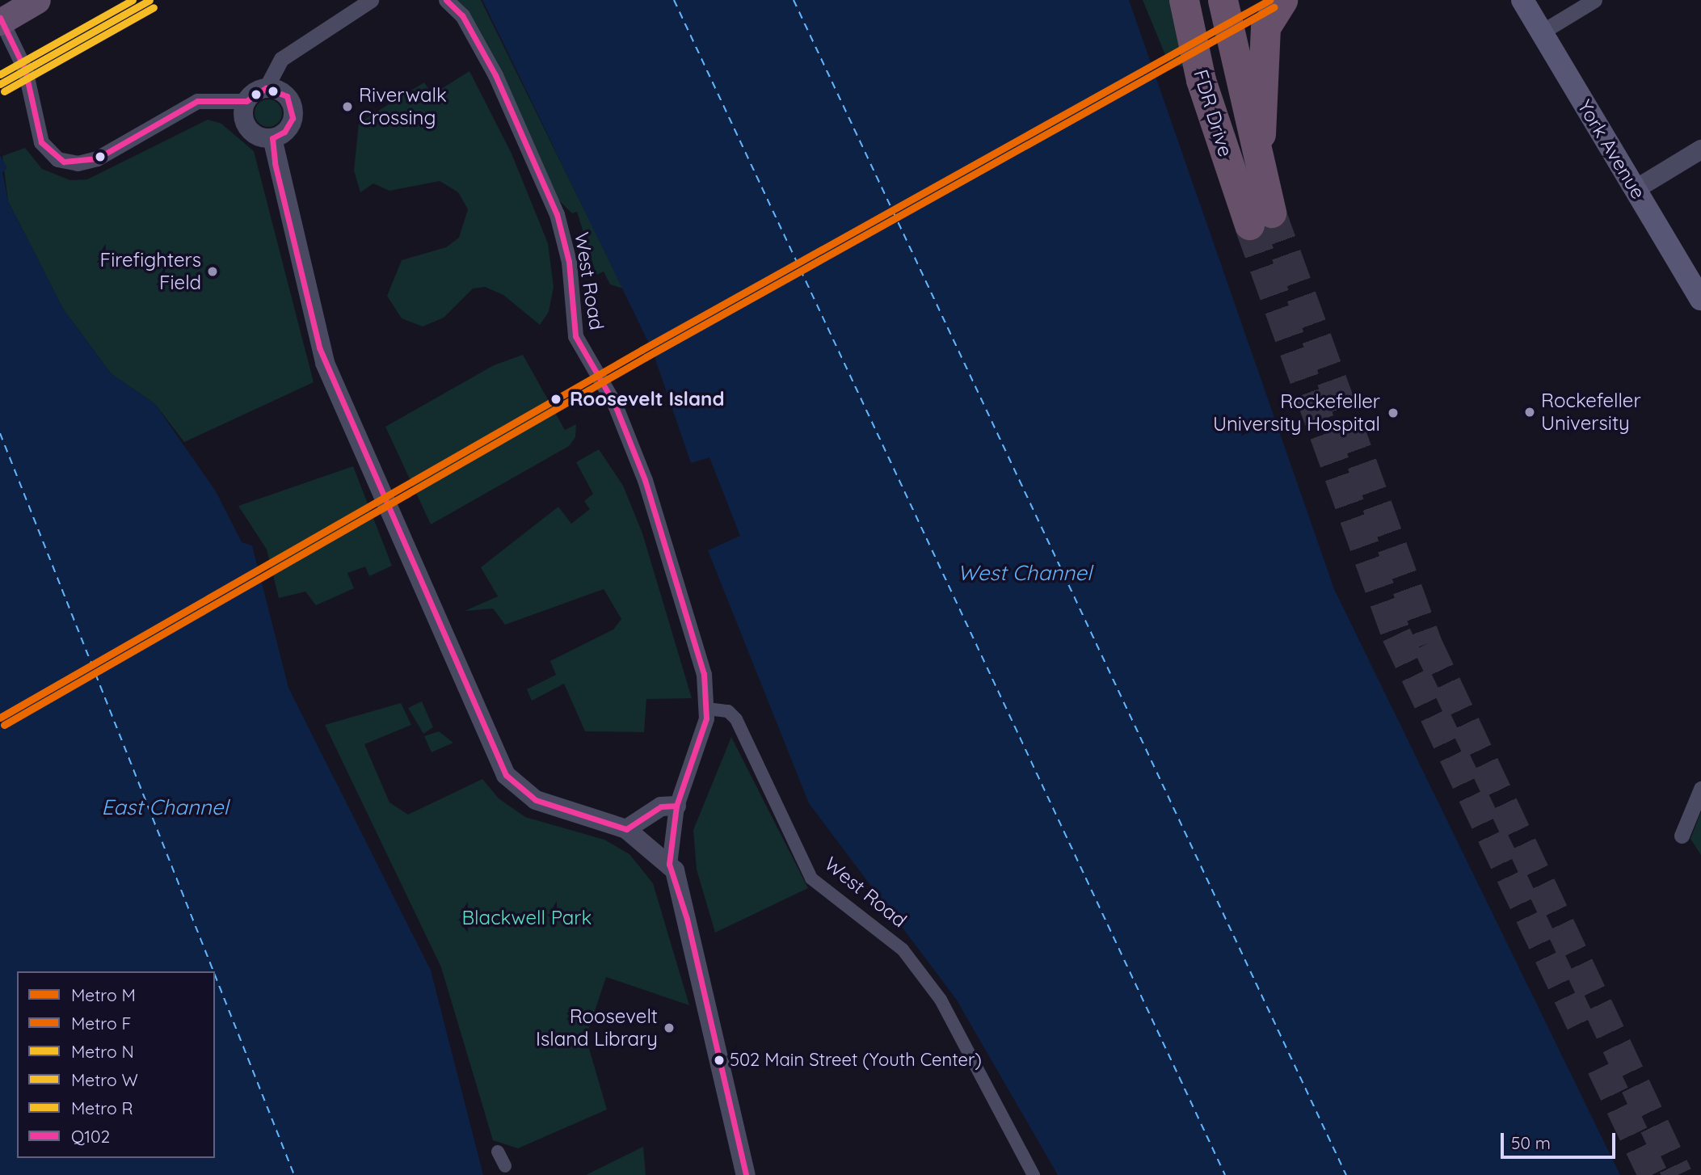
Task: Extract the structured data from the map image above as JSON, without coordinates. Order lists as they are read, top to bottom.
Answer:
{
  "streets": {
    "highway": ["FDR Drive"],
    "main road": ["York Avenue"],
    "street": ["West Road"]
  },
  "water": ["West Channel", "East Channel"],
  "parks": ["Blackwell Park"],
  "places": [
    "Riverwalk Crossing",
    "Firefighters Field",
    "Roosevelt Island",
    "Rockefeller University",
    "Rockefeller University Hospital",
    "Roosevelt Island Library",
    "502 Main Street (Youth Center)"
  ],
  "lines": [
    "metro line M",
    "metro line N",
    "metro line R",
    "transit line Q102",
    "metro line F",
    "metro line W"
  ],
  "legend": [
    "Metro M",
    "Metro F",
    "Metro N",
    "Metro W",
    "Metro R",
    "Q102"
  ],
  "scale_bar": "50 m"
}
